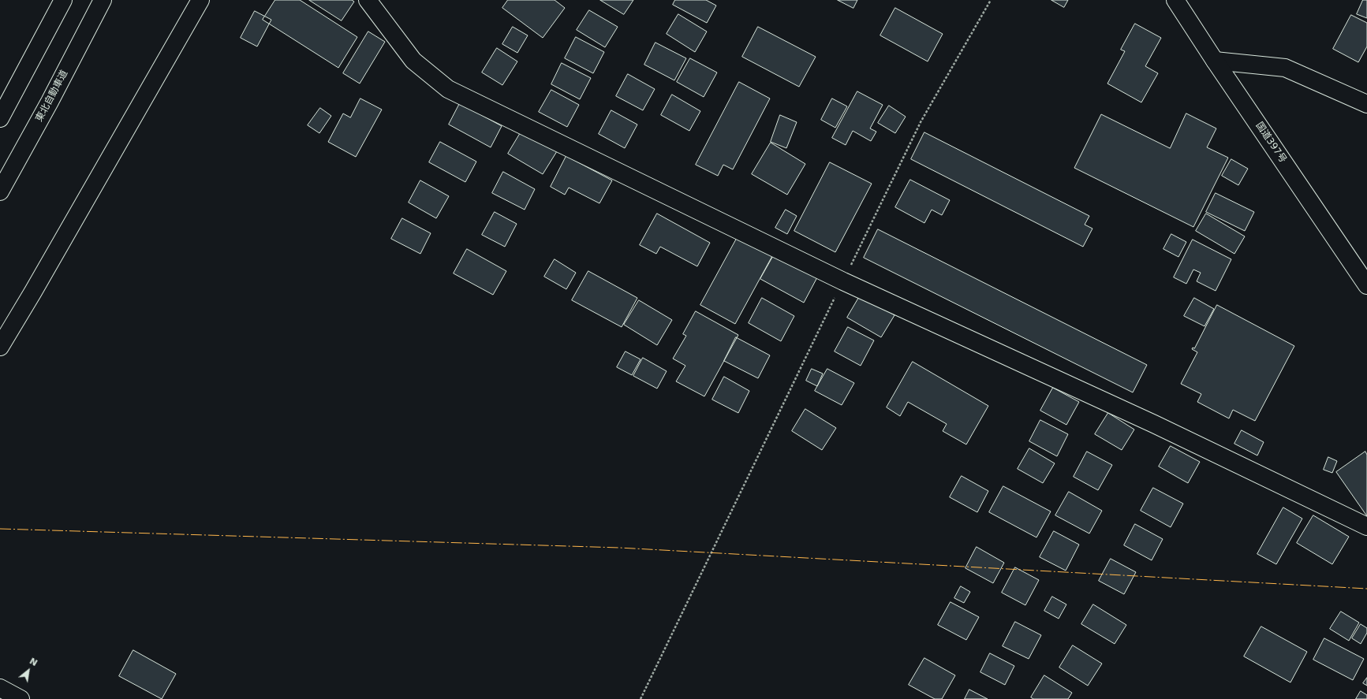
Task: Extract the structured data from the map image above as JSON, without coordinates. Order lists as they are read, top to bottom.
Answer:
{
  "streets": {
    "main road": ["東北自動車道", "国道397号"]
  },
  "north": "top right"
}
